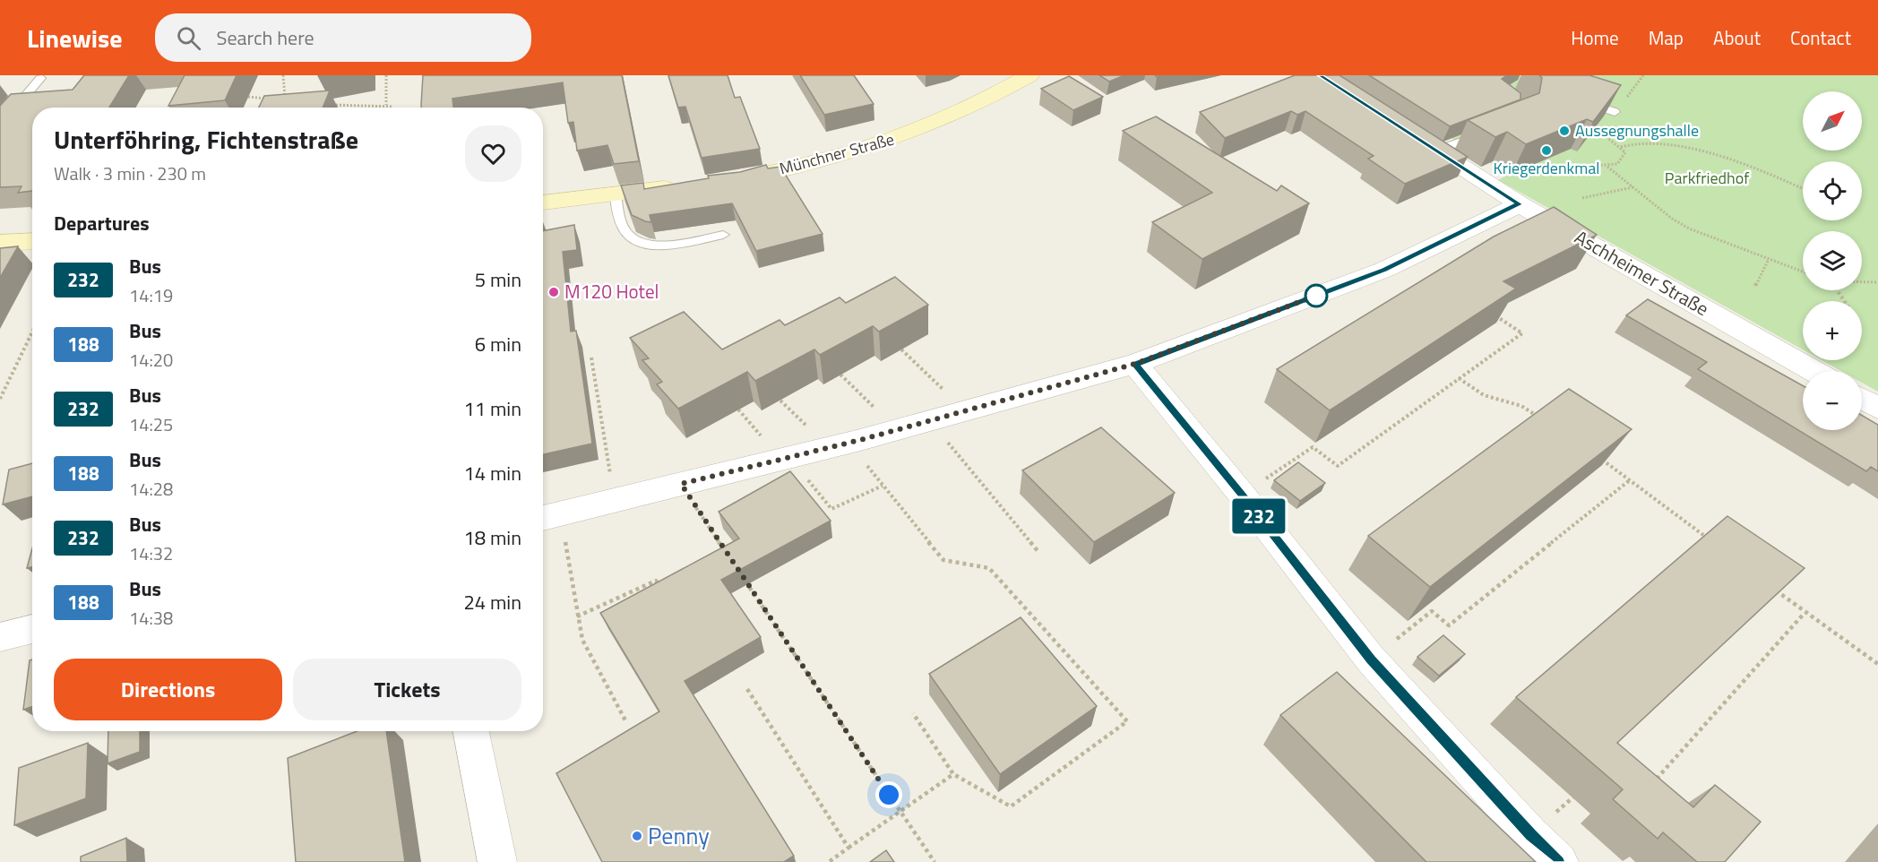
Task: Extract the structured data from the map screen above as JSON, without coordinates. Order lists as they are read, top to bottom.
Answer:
{
  "streets": {
    "main road": ["Münchner Straße"],
    "street": ["Aschheimer Straße"]
  },
  "parks": ["Parkfriedhof"],
  "places": [
    "Aussegnungshalle",
    "Kriegerdenkmal",
    "M120 Hotel",
    "Penny"
  ],
  "lines": ["bus line 232"],
  "north": "top right",
  "page": {
    "header": "Linewise",
    "search": "Search here",
    "nav": [
      "Home",
      "Map",
      "About",
      "Contact"
    ],
    "on_map": "232",
    "map_buttons": ["+", "−"],
    "heading": [
      ["Unterföhring, Fichtenstraße", "Walk · 3 min · 230 m"],
      "Departures"
    ],
    "list": [
      {
        "mark": "232",
        "name": "Bus",
        "note": "14:19",
        "value": "5 min"
      },
      {
        "mark": "188",
        "name": "Bus",
        "note": "14:20",
        "value": "6 min"
      },
      {
        "mark": "232",
        "name": "Bus",
        "note": "14:25",
        "value": "11 min"
      },
      {
        "mark": "188",
        "name": "Bus",
        "note": "14:28",
        "value": "14 min"
      },
      {
        "mark": "232",
        "name": "Bus",
        "note": "14:32",
        "value": "18 min"
      },
      {
        "mark": "188",
        "name": "Bus",
        "note": "14:38",
        "value": "24 min"
      }
    ],
    "buttons": ["Directions", "Tickets"]
  }
}
